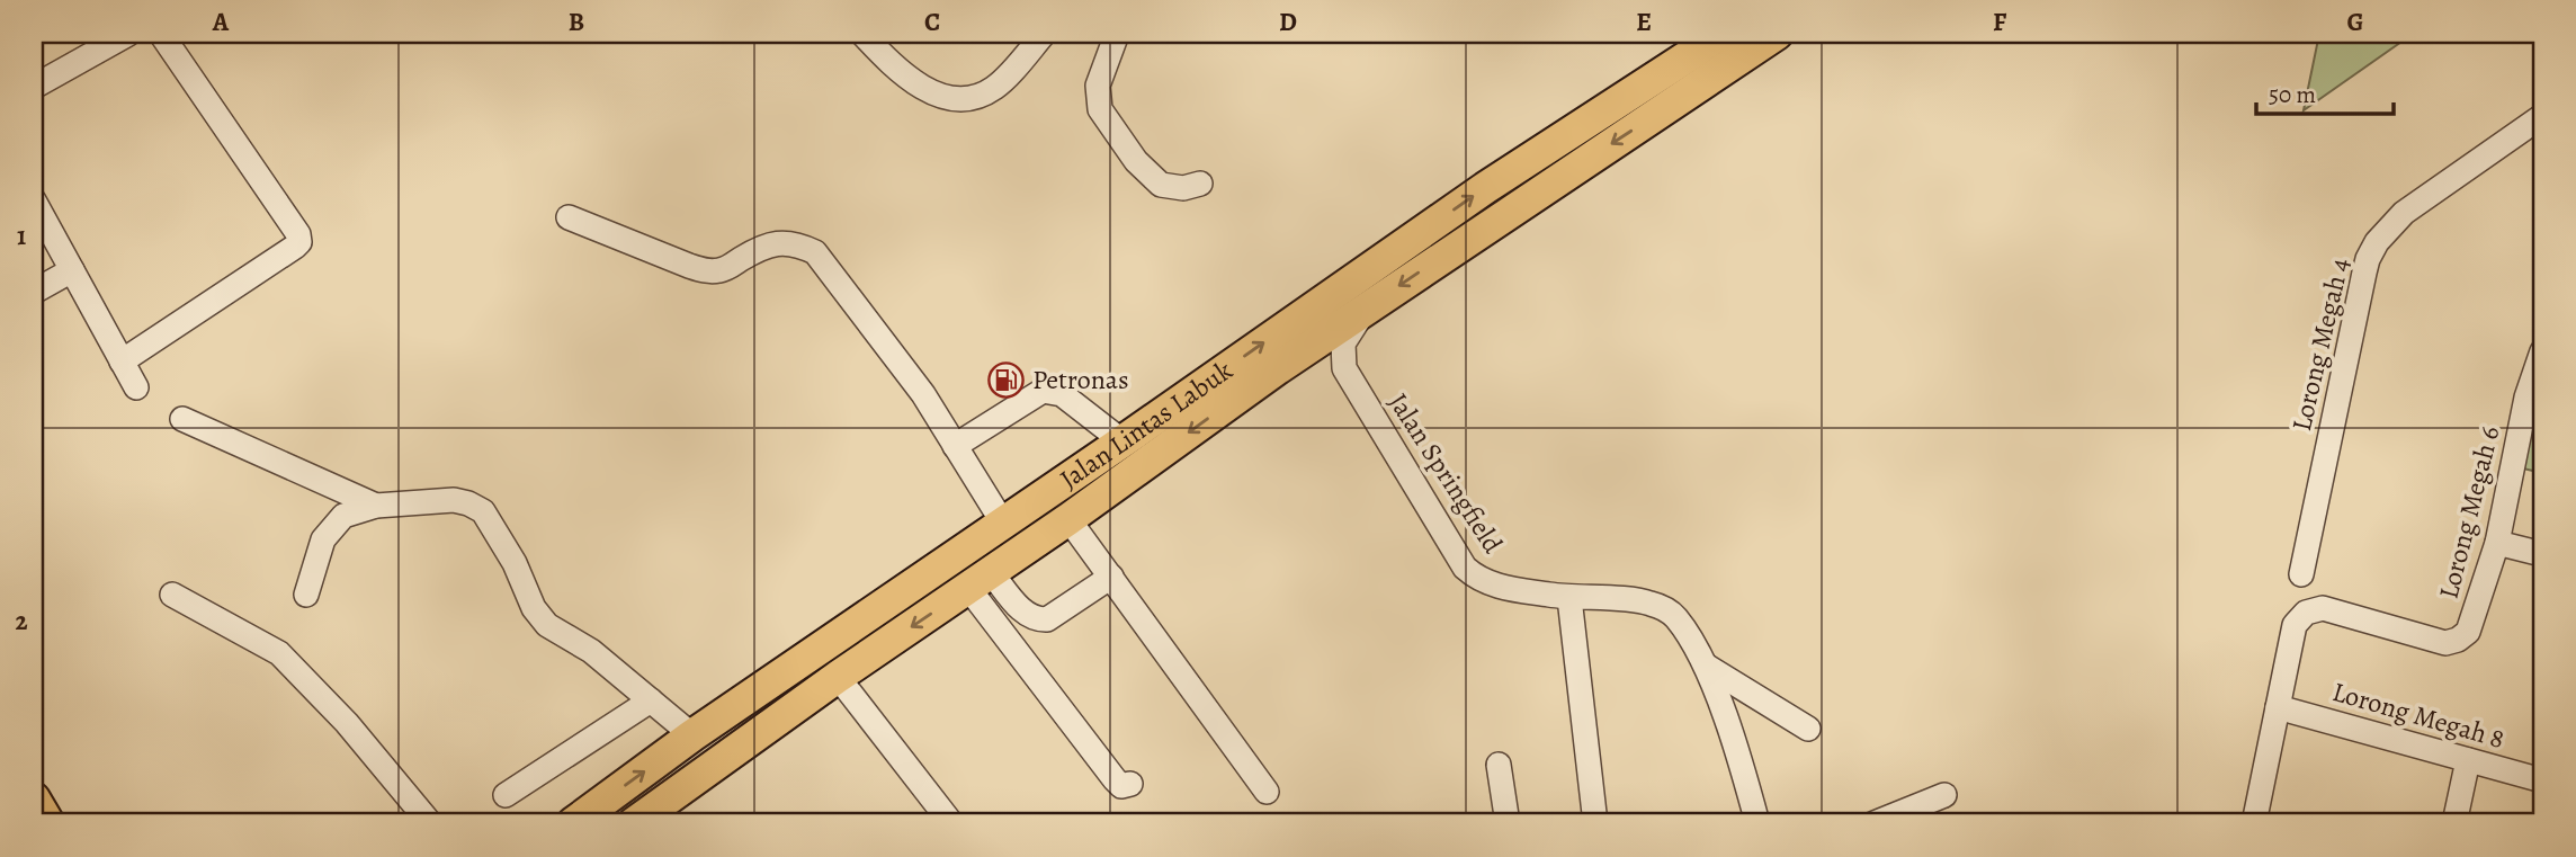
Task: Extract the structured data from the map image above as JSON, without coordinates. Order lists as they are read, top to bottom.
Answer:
{
  "streets": {
    "main road": ["Jalan Lintas Labuk"],
    "street": [
      "Lorong Megah 4",
      "Jalan Springfield",
      "Lorong Megah 6",
      "Lorong Megah 8"
    ]
  },
  "crossings": [
    ["Lorong Megah 6", "Lorong Megah 8"]
  ],
  "places": {
    "fuel station": ["Petronas"]
  },
  "scale_bar": "50 m",
  "grid": {
    "columns": [
      "A",
      "B",
      "C",
      "D",
      "E",
      "F",
      "G"
    ],
    "rows": ["1", "2"]
  }
}
